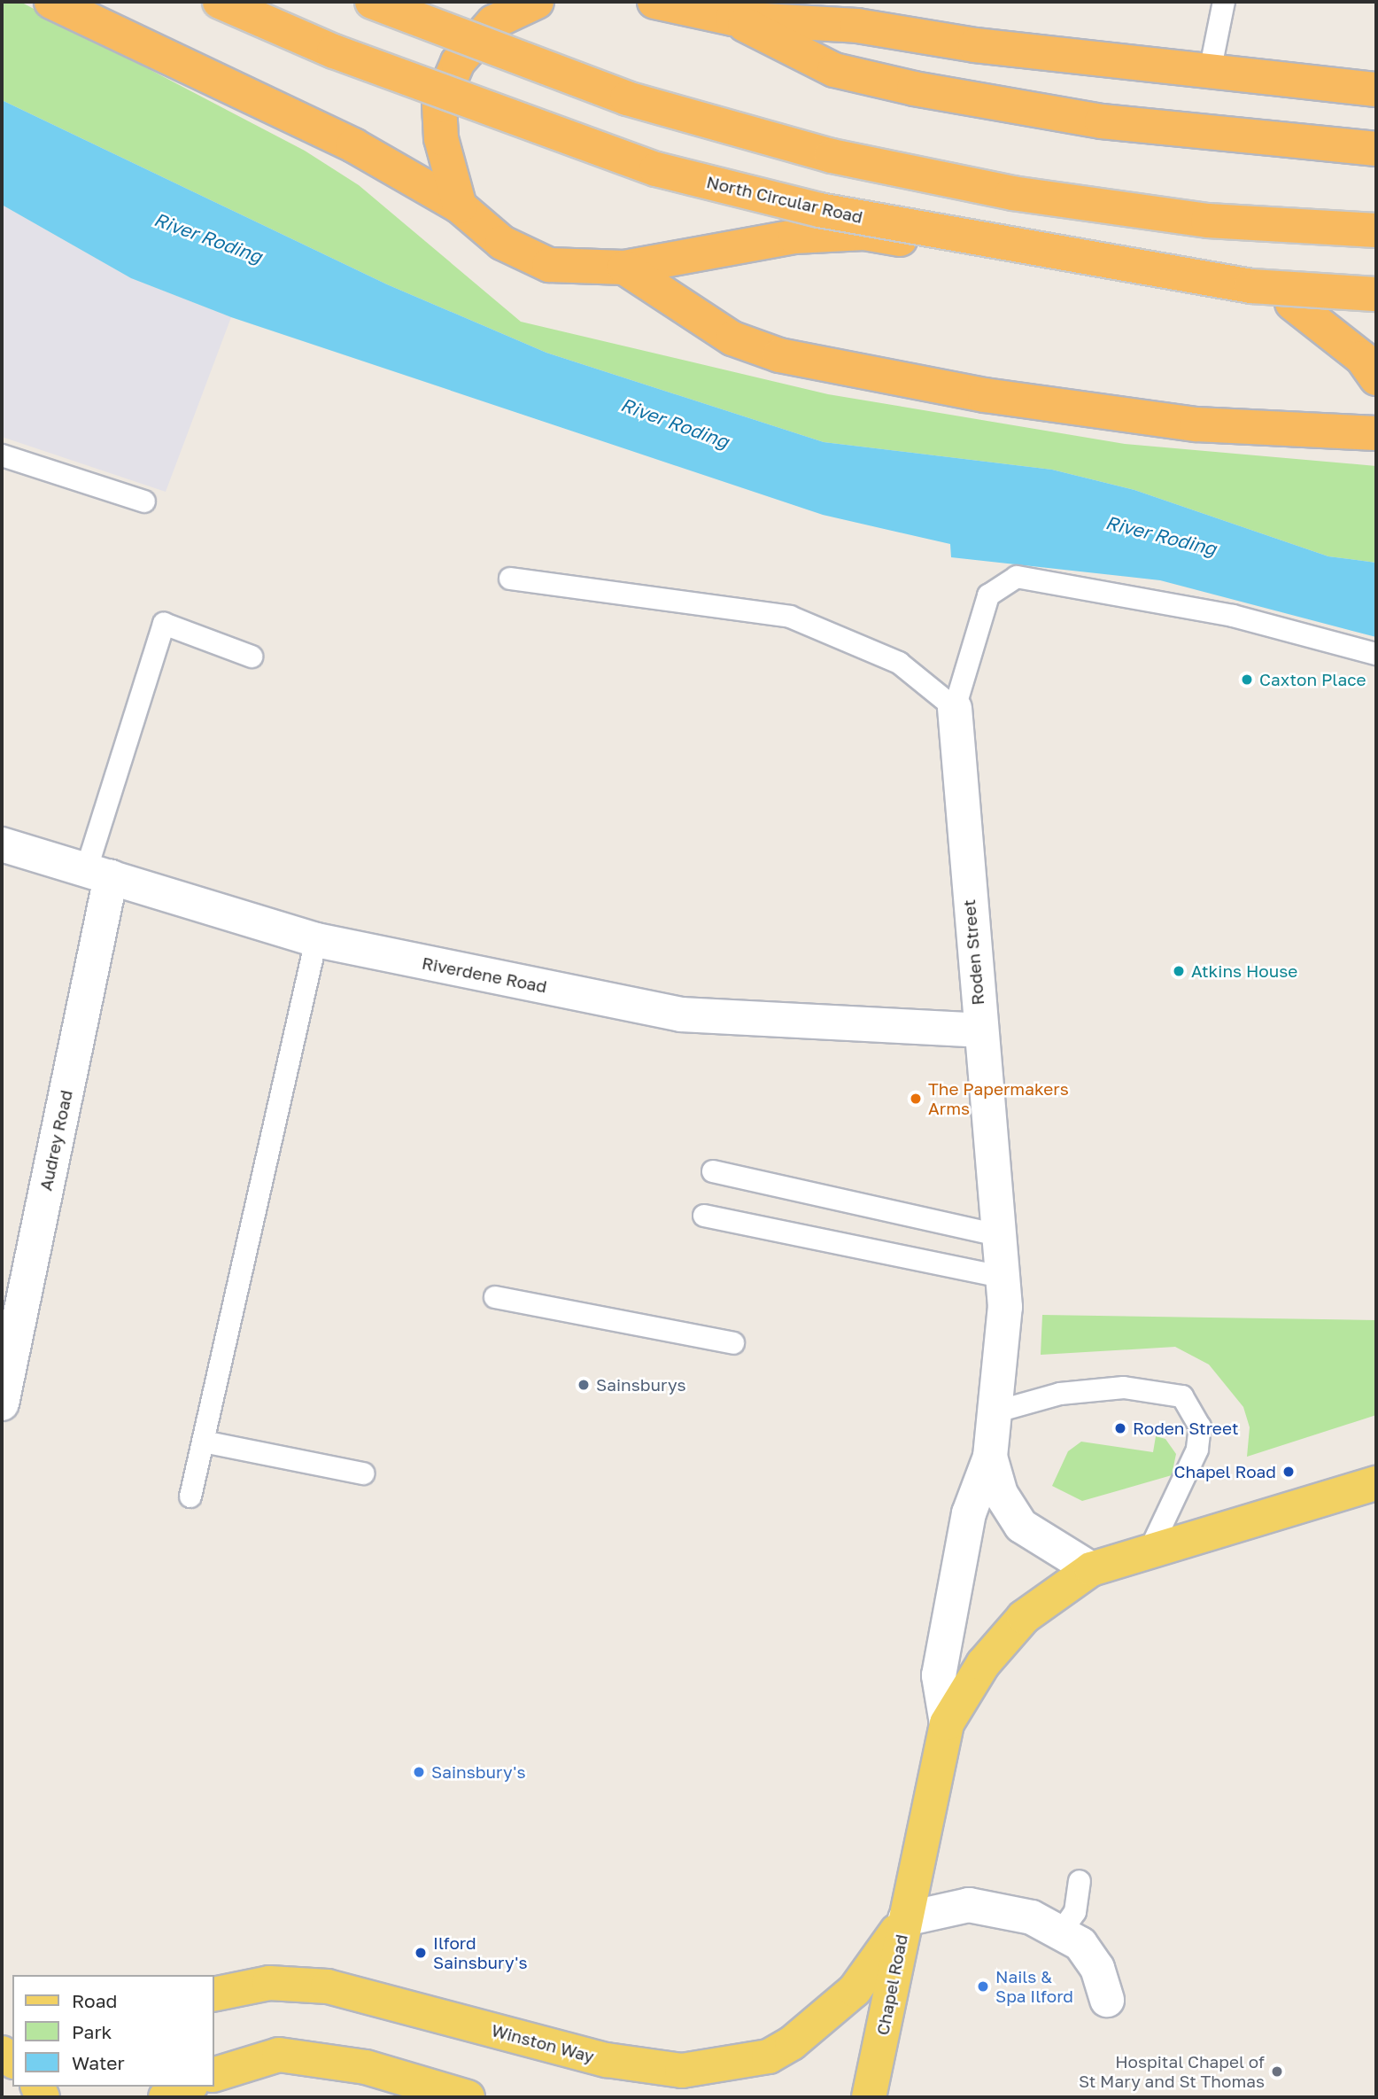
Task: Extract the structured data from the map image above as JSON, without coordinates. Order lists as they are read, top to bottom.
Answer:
{
  "streets": {
    "highway": ["North Circular Road"],
    "main road": ["Chapel Road", "Winston Way"],
    "street": ["Roden Street", "Riverdene Road", "Audrey Road"]
  },
  "crossings": [
    ["Roden Street", "Riverdene Road"],
    ["Riverdene Road", "Audrey Road"],
    ["Chapel Road", "Winston Way"]
  ],
  "water": ["River Roding"],
  "places": [
    "Caxton Place",
    "Atkins House",
    "The Papermakers Arms",
    "Sainsburys",
    "Roden Street",
    "Chapel Road",
    "Sainsbury's",
    "Ilford Sainsbury's",
    "Nails & Spa Ilford",
    "Hospital Chapel of St Mary and St Thomas"
  ],
  "legend": ["Road", "Park", "Water"]
}
